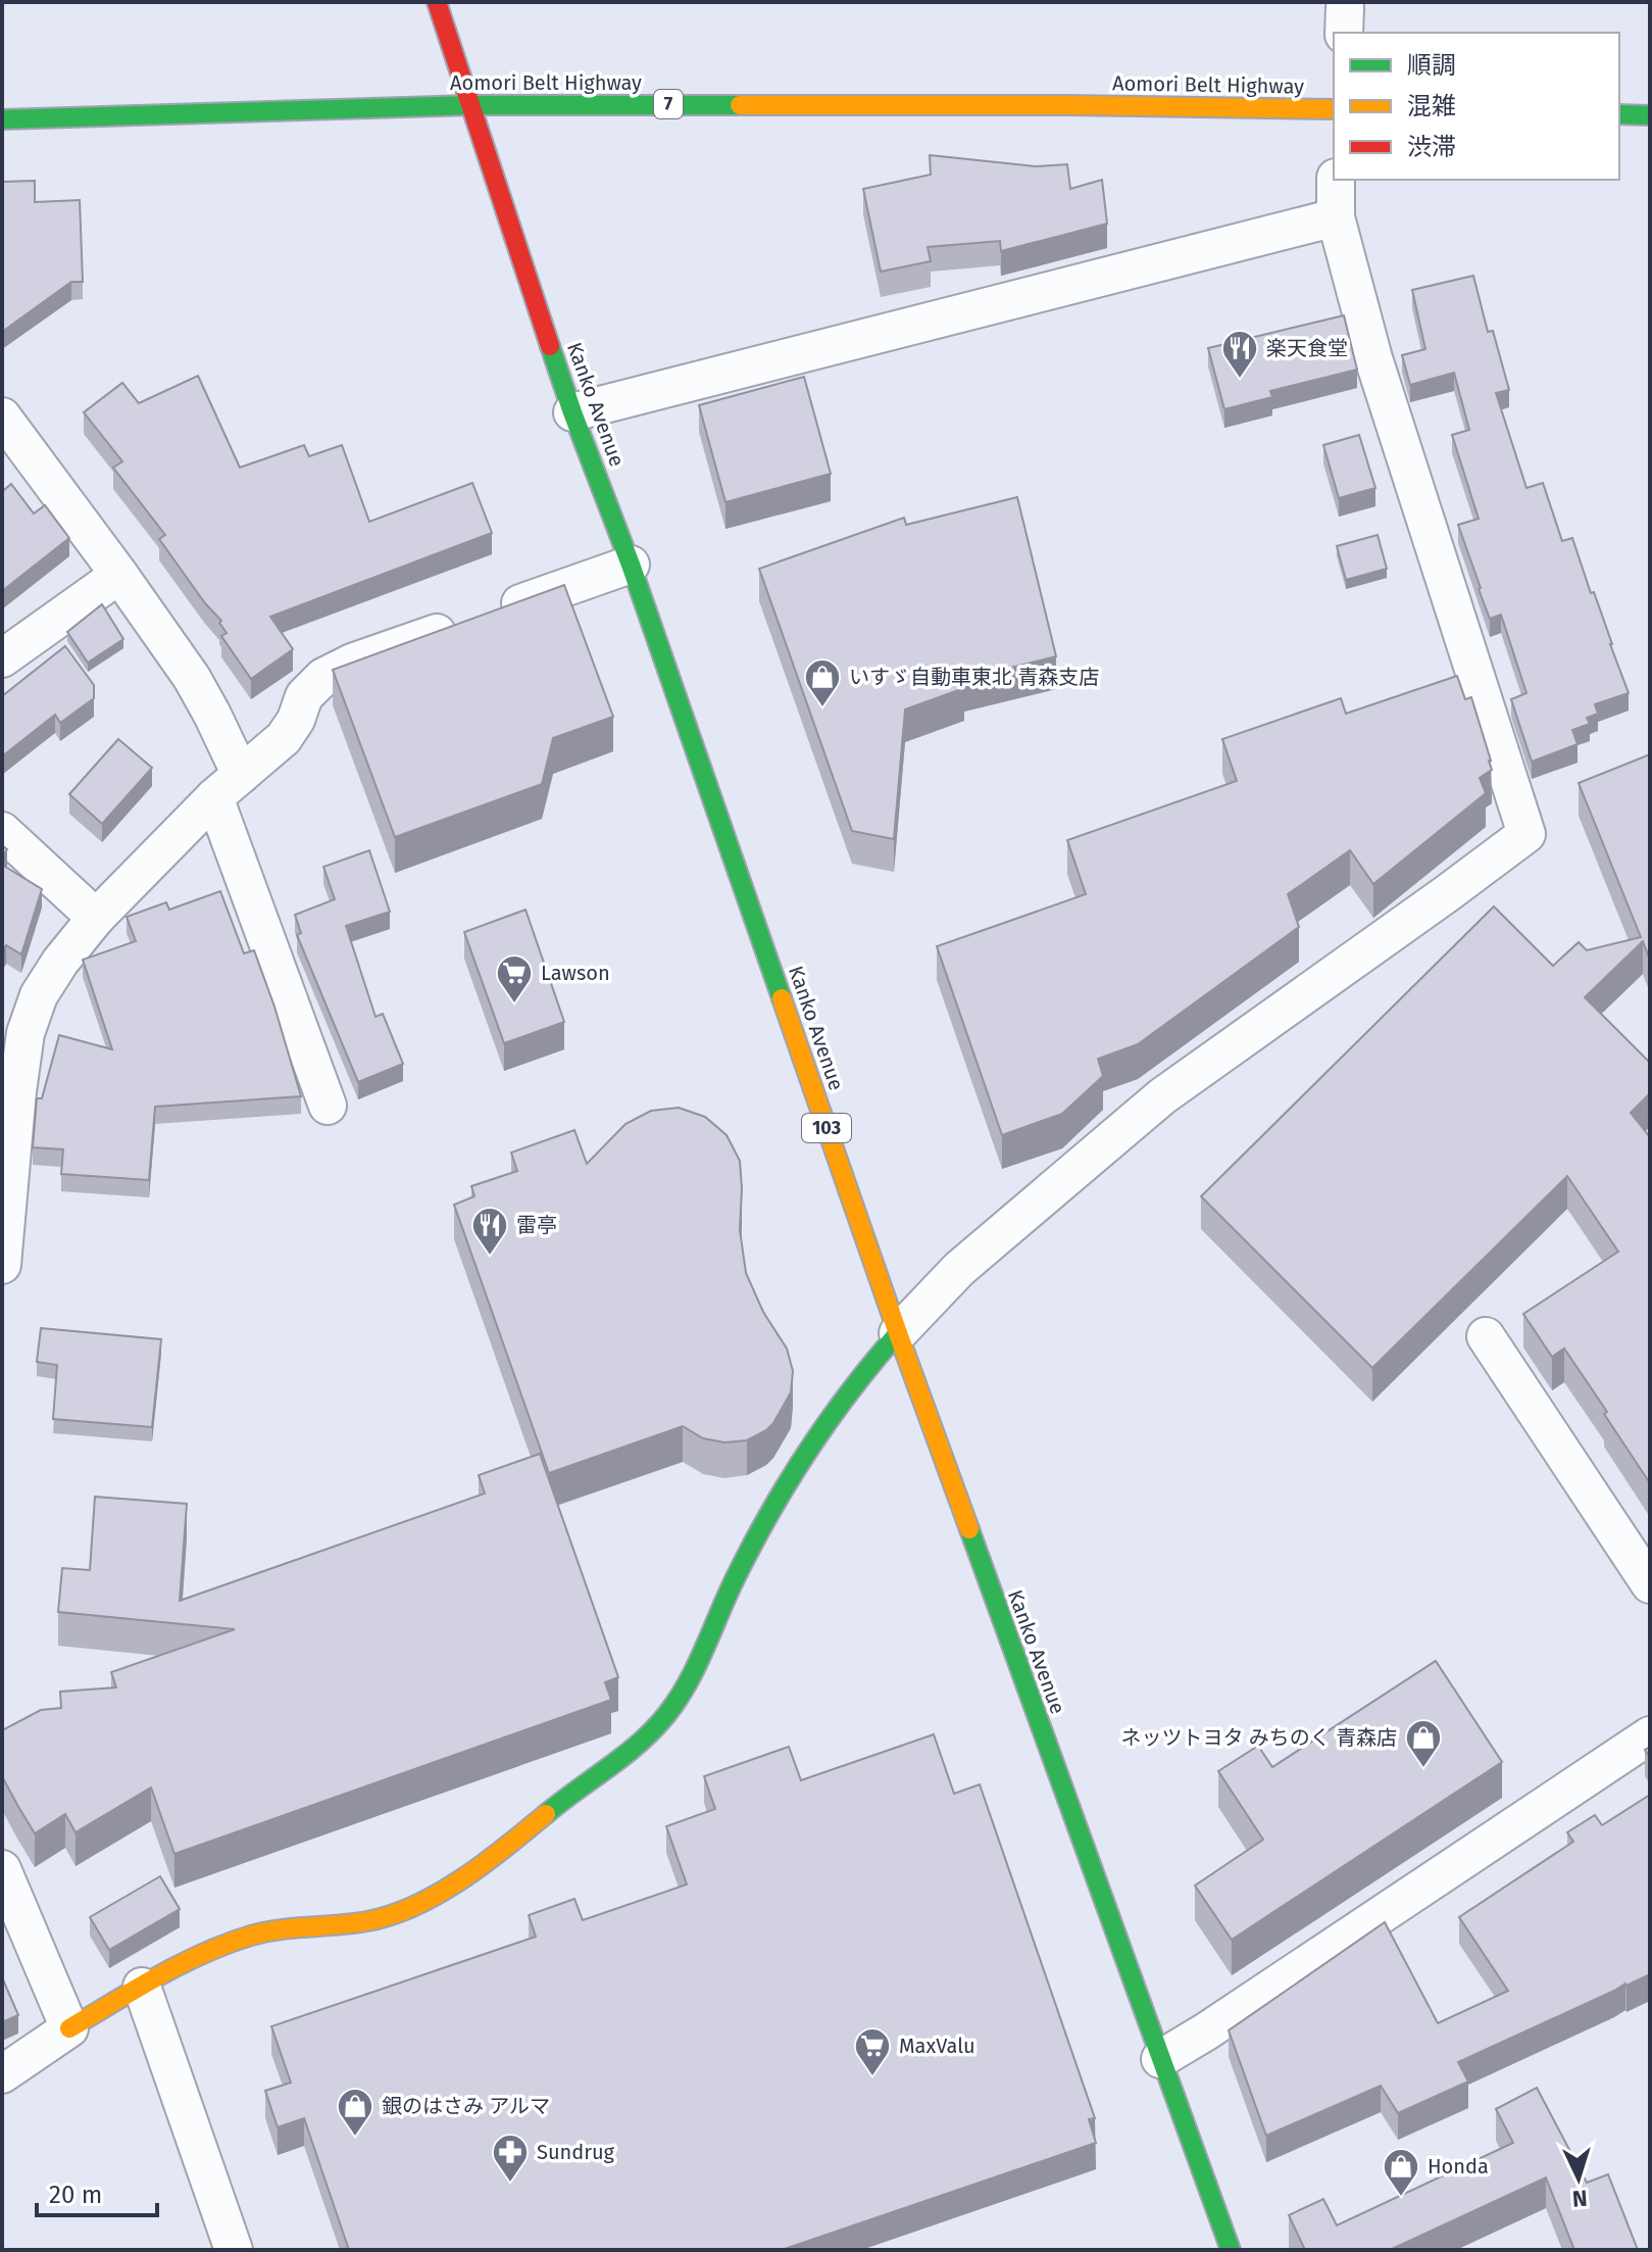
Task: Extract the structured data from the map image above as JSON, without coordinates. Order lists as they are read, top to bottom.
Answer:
{
  "streets": {
    "main road": [
      "Aomori Belt Highway",
      "7",
      "Kanko Avenue",
      "103"
    ]
  },
  "crossings": [
    ["Aomori Belt Highway", "Kanko Avenue"]
  ],
  "places": {
    "restaurant": ["楽天食堂", "雷亭"],
    "shop": [
      "いすゞ自動車東北 青森支店",
      "ネッツトヨタ みちのく 青森店",
      "銀のはさみ アルマ",
      "Honda"
    ],
    "supermarket": ["Lawson", "MaxValu"],
    "pharmacy": ["Sundrug"]
  },
  "legend": ["順調", "混雑", "渋滞"],
  "scale_bar": "20 m",
  "north": "bottom"
}
